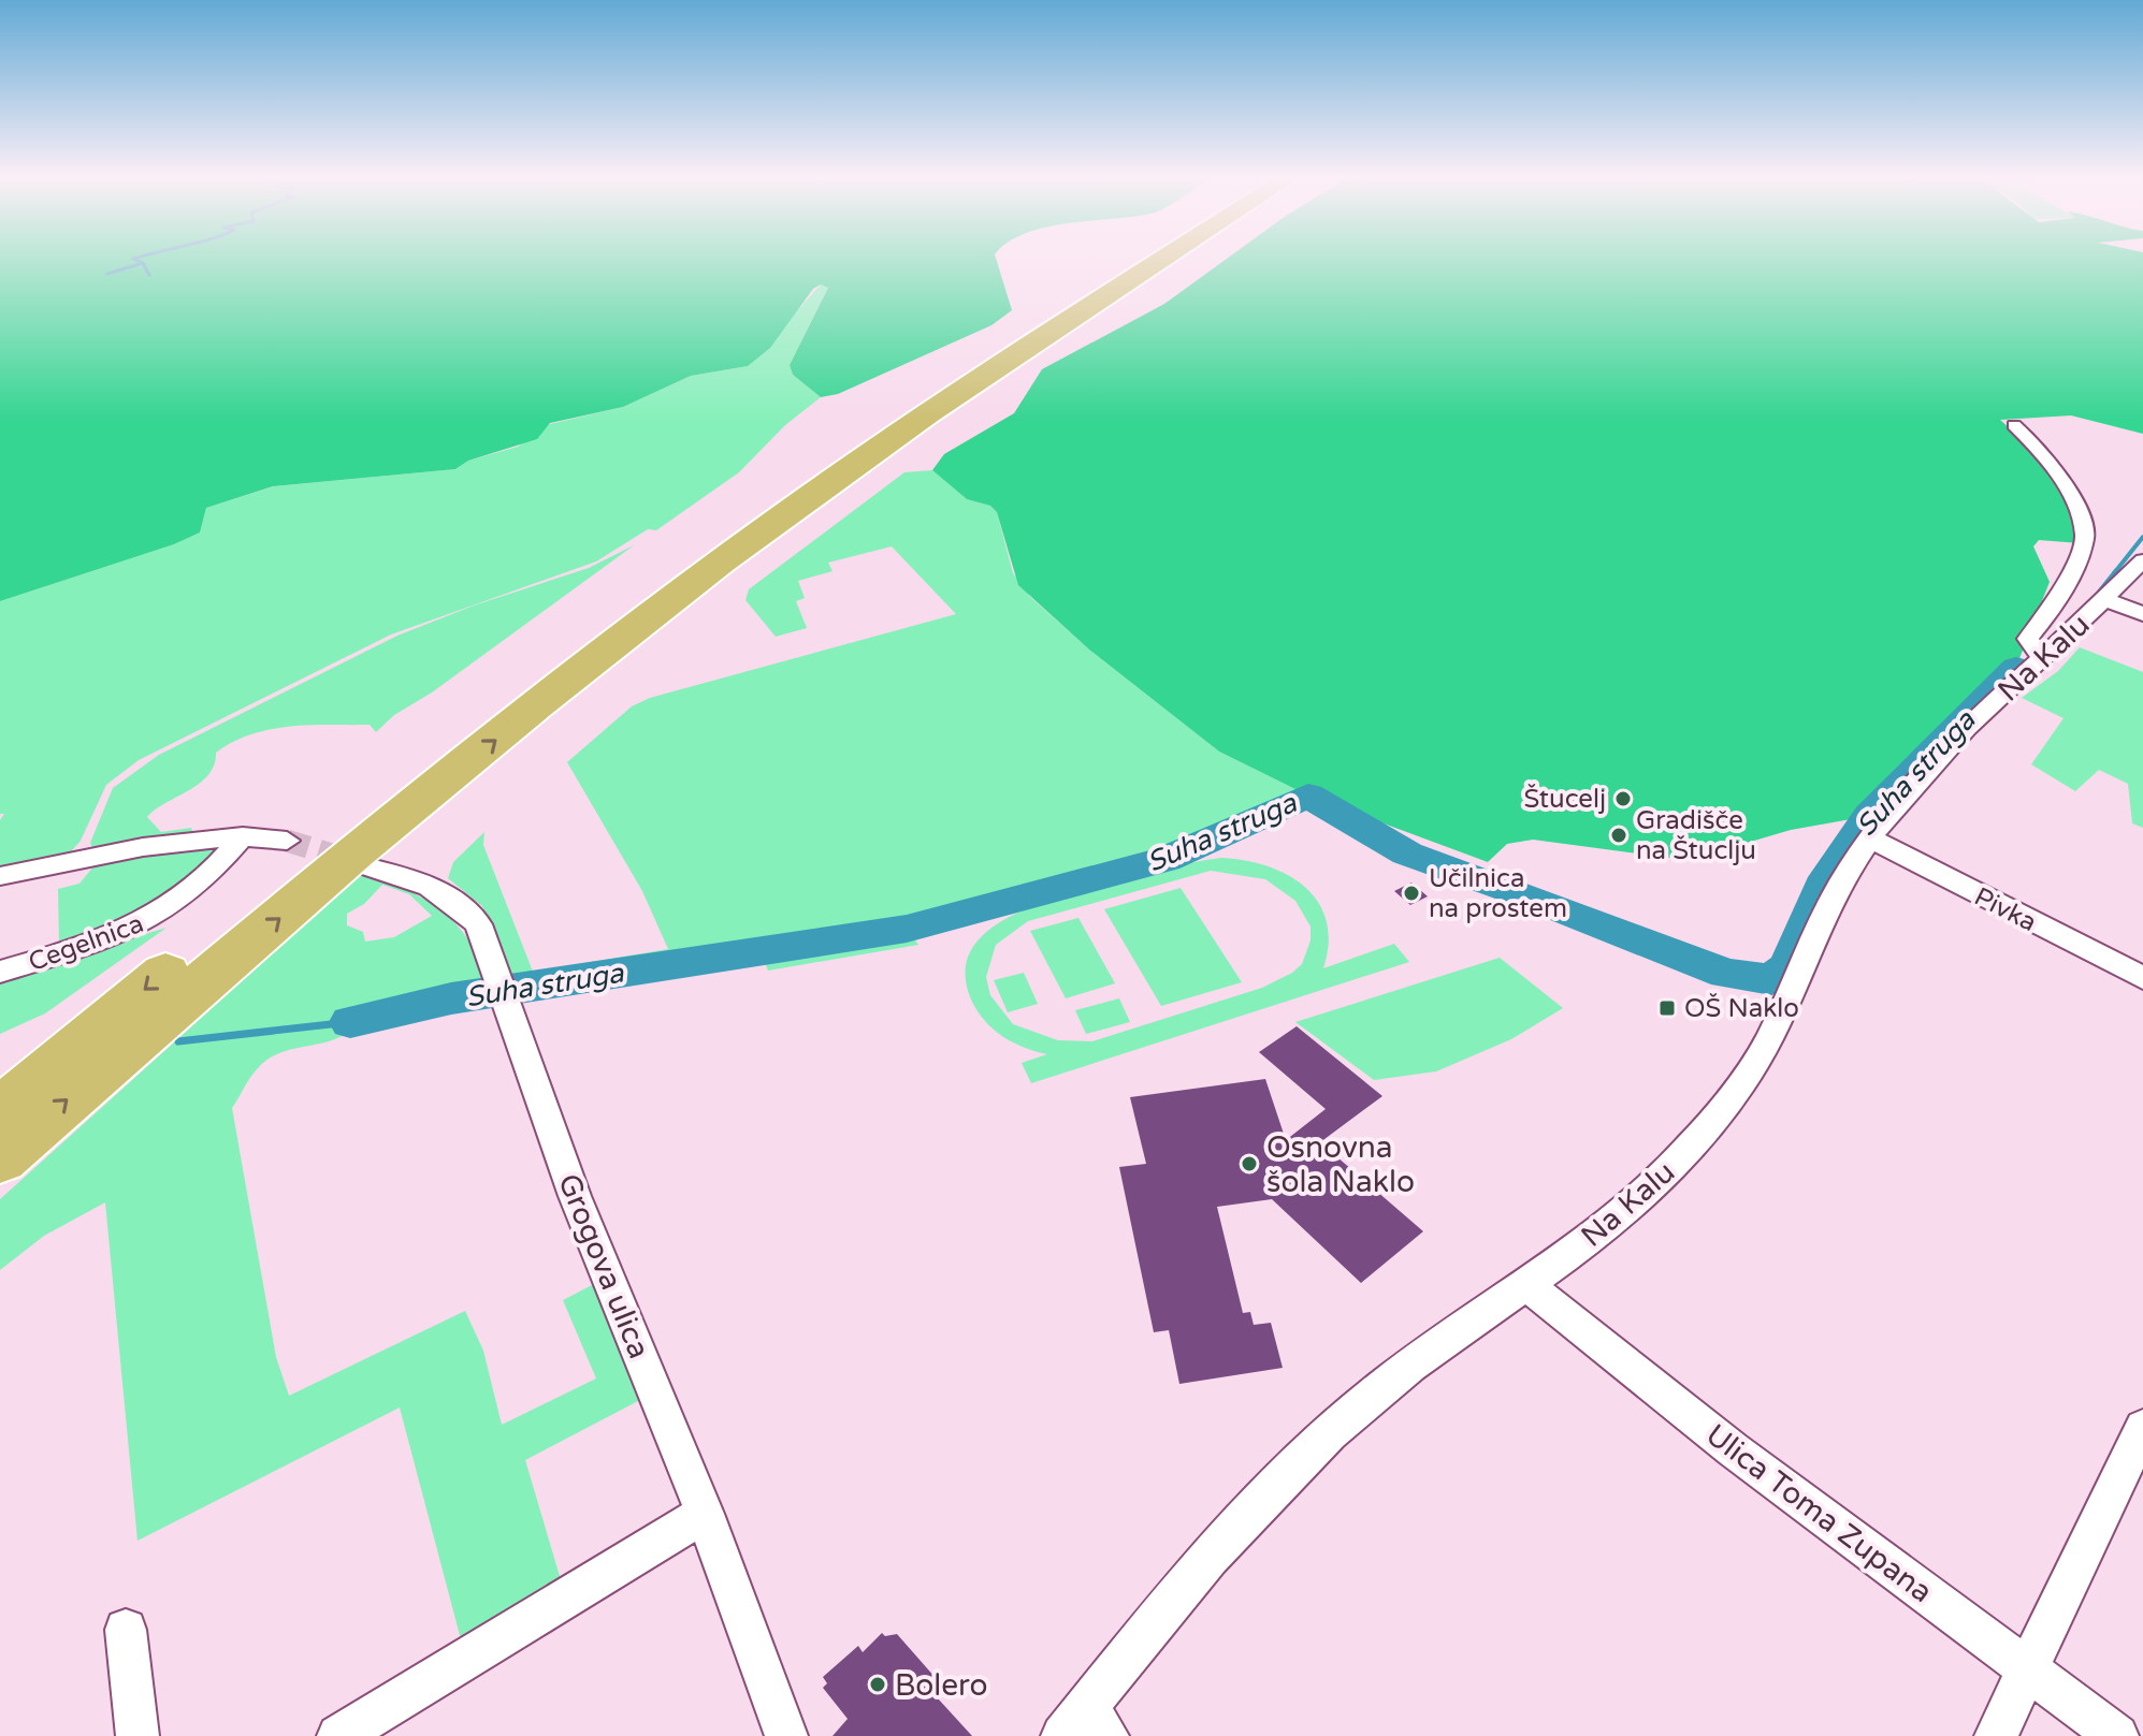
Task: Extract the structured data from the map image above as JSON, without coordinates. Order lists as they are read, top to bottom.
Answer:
{
  "streets": {
    "street": [
      "Na Kalu",
      "Pivka",
      "Cegelnica",
      "Grogova ulica",
      "Ulica Toma Zupana"
    ]
  },
  "crossings": [
    ["Na Kalu", "Pivka"],
    ["Na Kalu", "Ulica Toma Zupana"]
  ],
  "water": ["Suha struga"],
  "places": {
    "other": [
      "Štucelj",
      "Gradišče na Štuclju",
      "Učilnica na prostem",
      "Osnovna šola Naklo",
      "Bolero"
    ],
    "transit": ["OŠ Naklo"]
  }
}
